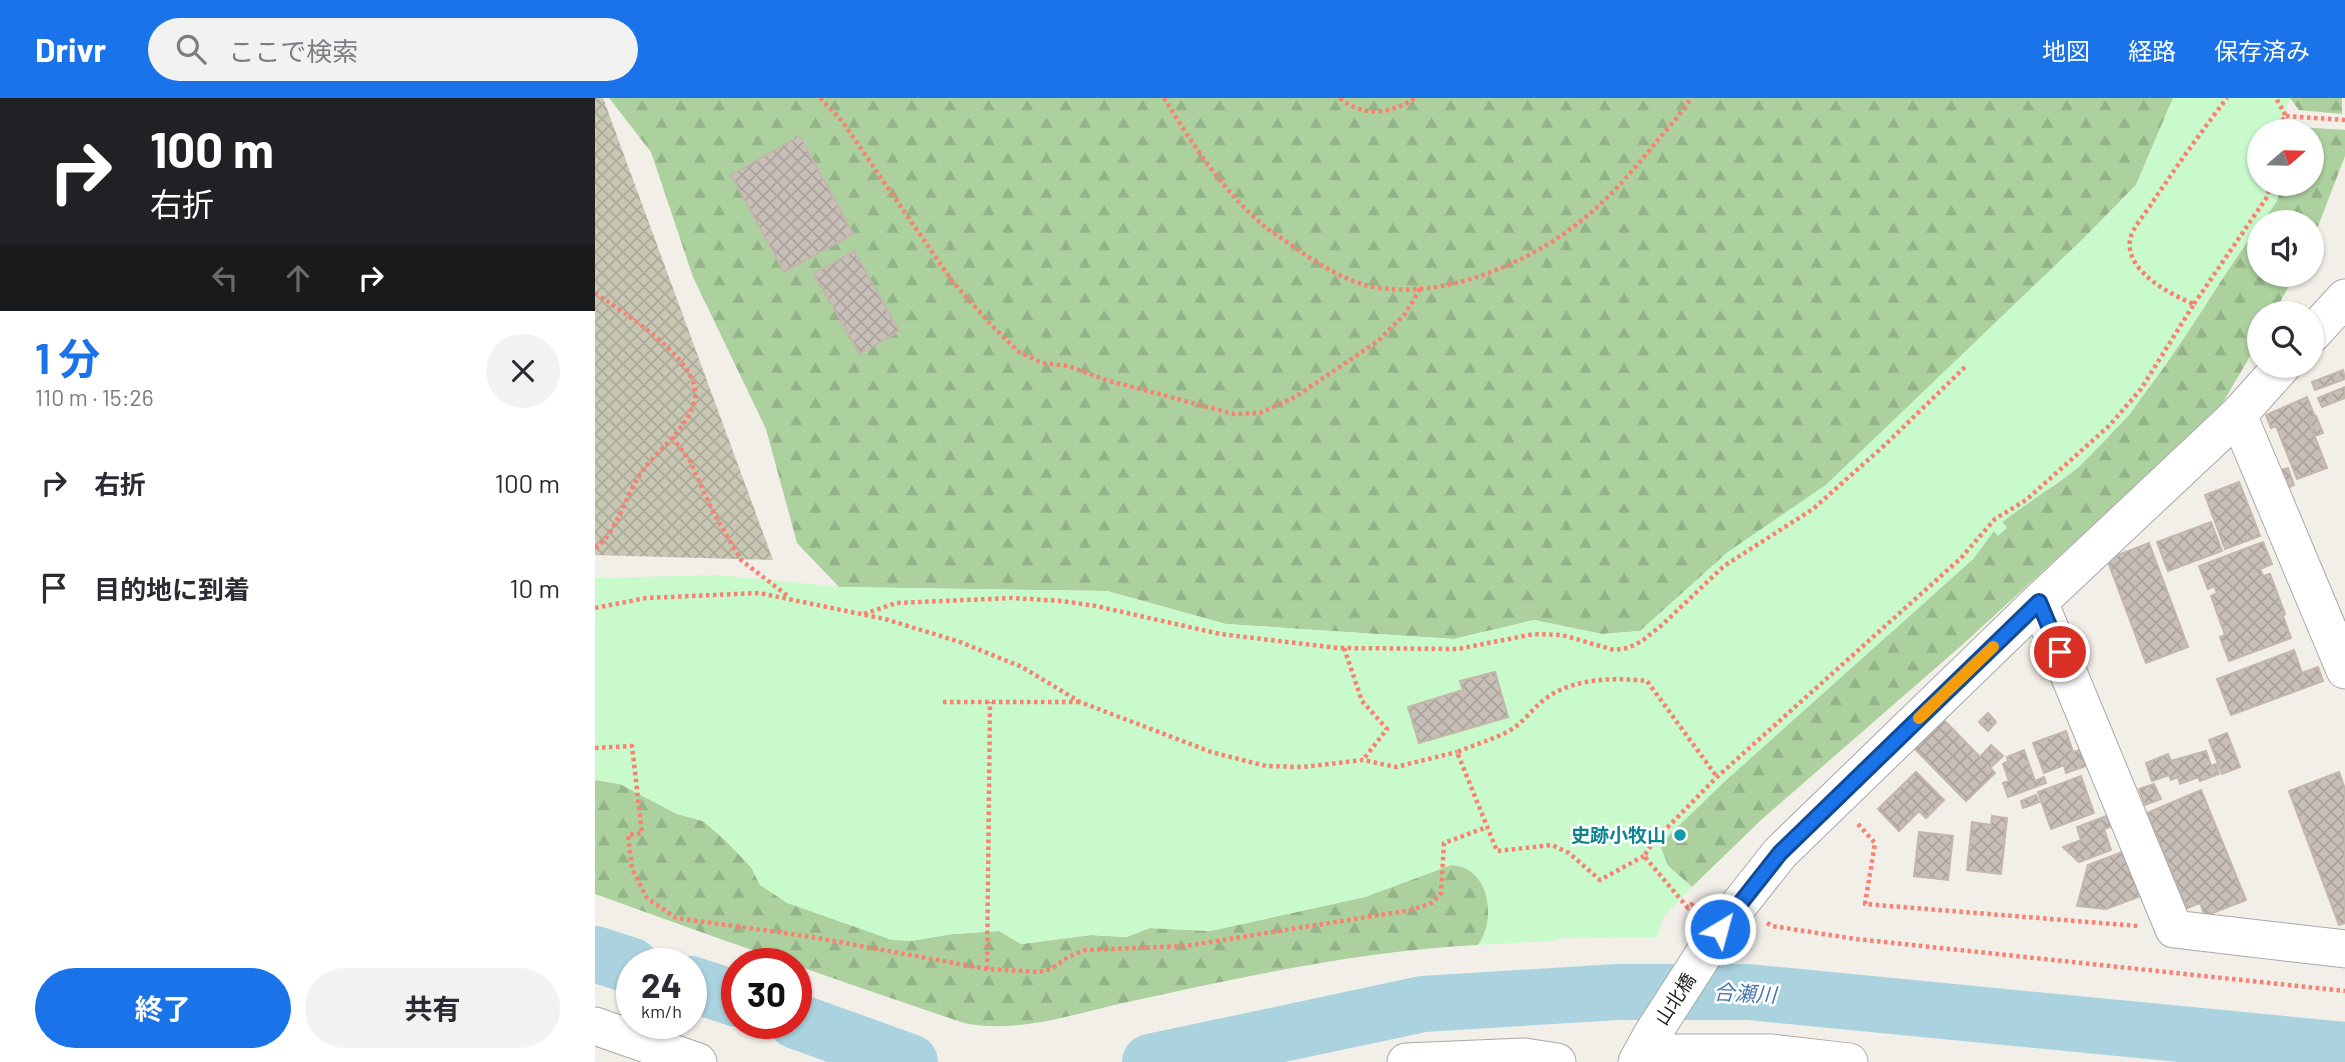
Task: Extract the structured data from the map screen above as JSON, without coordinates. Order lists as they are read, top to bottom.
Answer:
{
  "streets": {
    "street": ["山北橋"]
  },
  "water": ["合瀬川"],
  "places": ["史跡小牧山"],
  "north": "right",
  "page": {
    "header": "Drivr",
    "search": "ここで検索",
    "nav": ["地図", "経路", "保存済み"],
    "turn": ["100 m", "右折"],
    "heading": ["1 分", "110 m · 15:26"],
    "list": [
      {
        "name": "右折",
        "value": "100 m"
      },
      {
        "name": "目的地に到着",
        "value": "10 m"
      }
    ],
    "speed": "24 km/h",
    "limit": "30",
    "buttons": ["終了", "共有"]
  }
}
